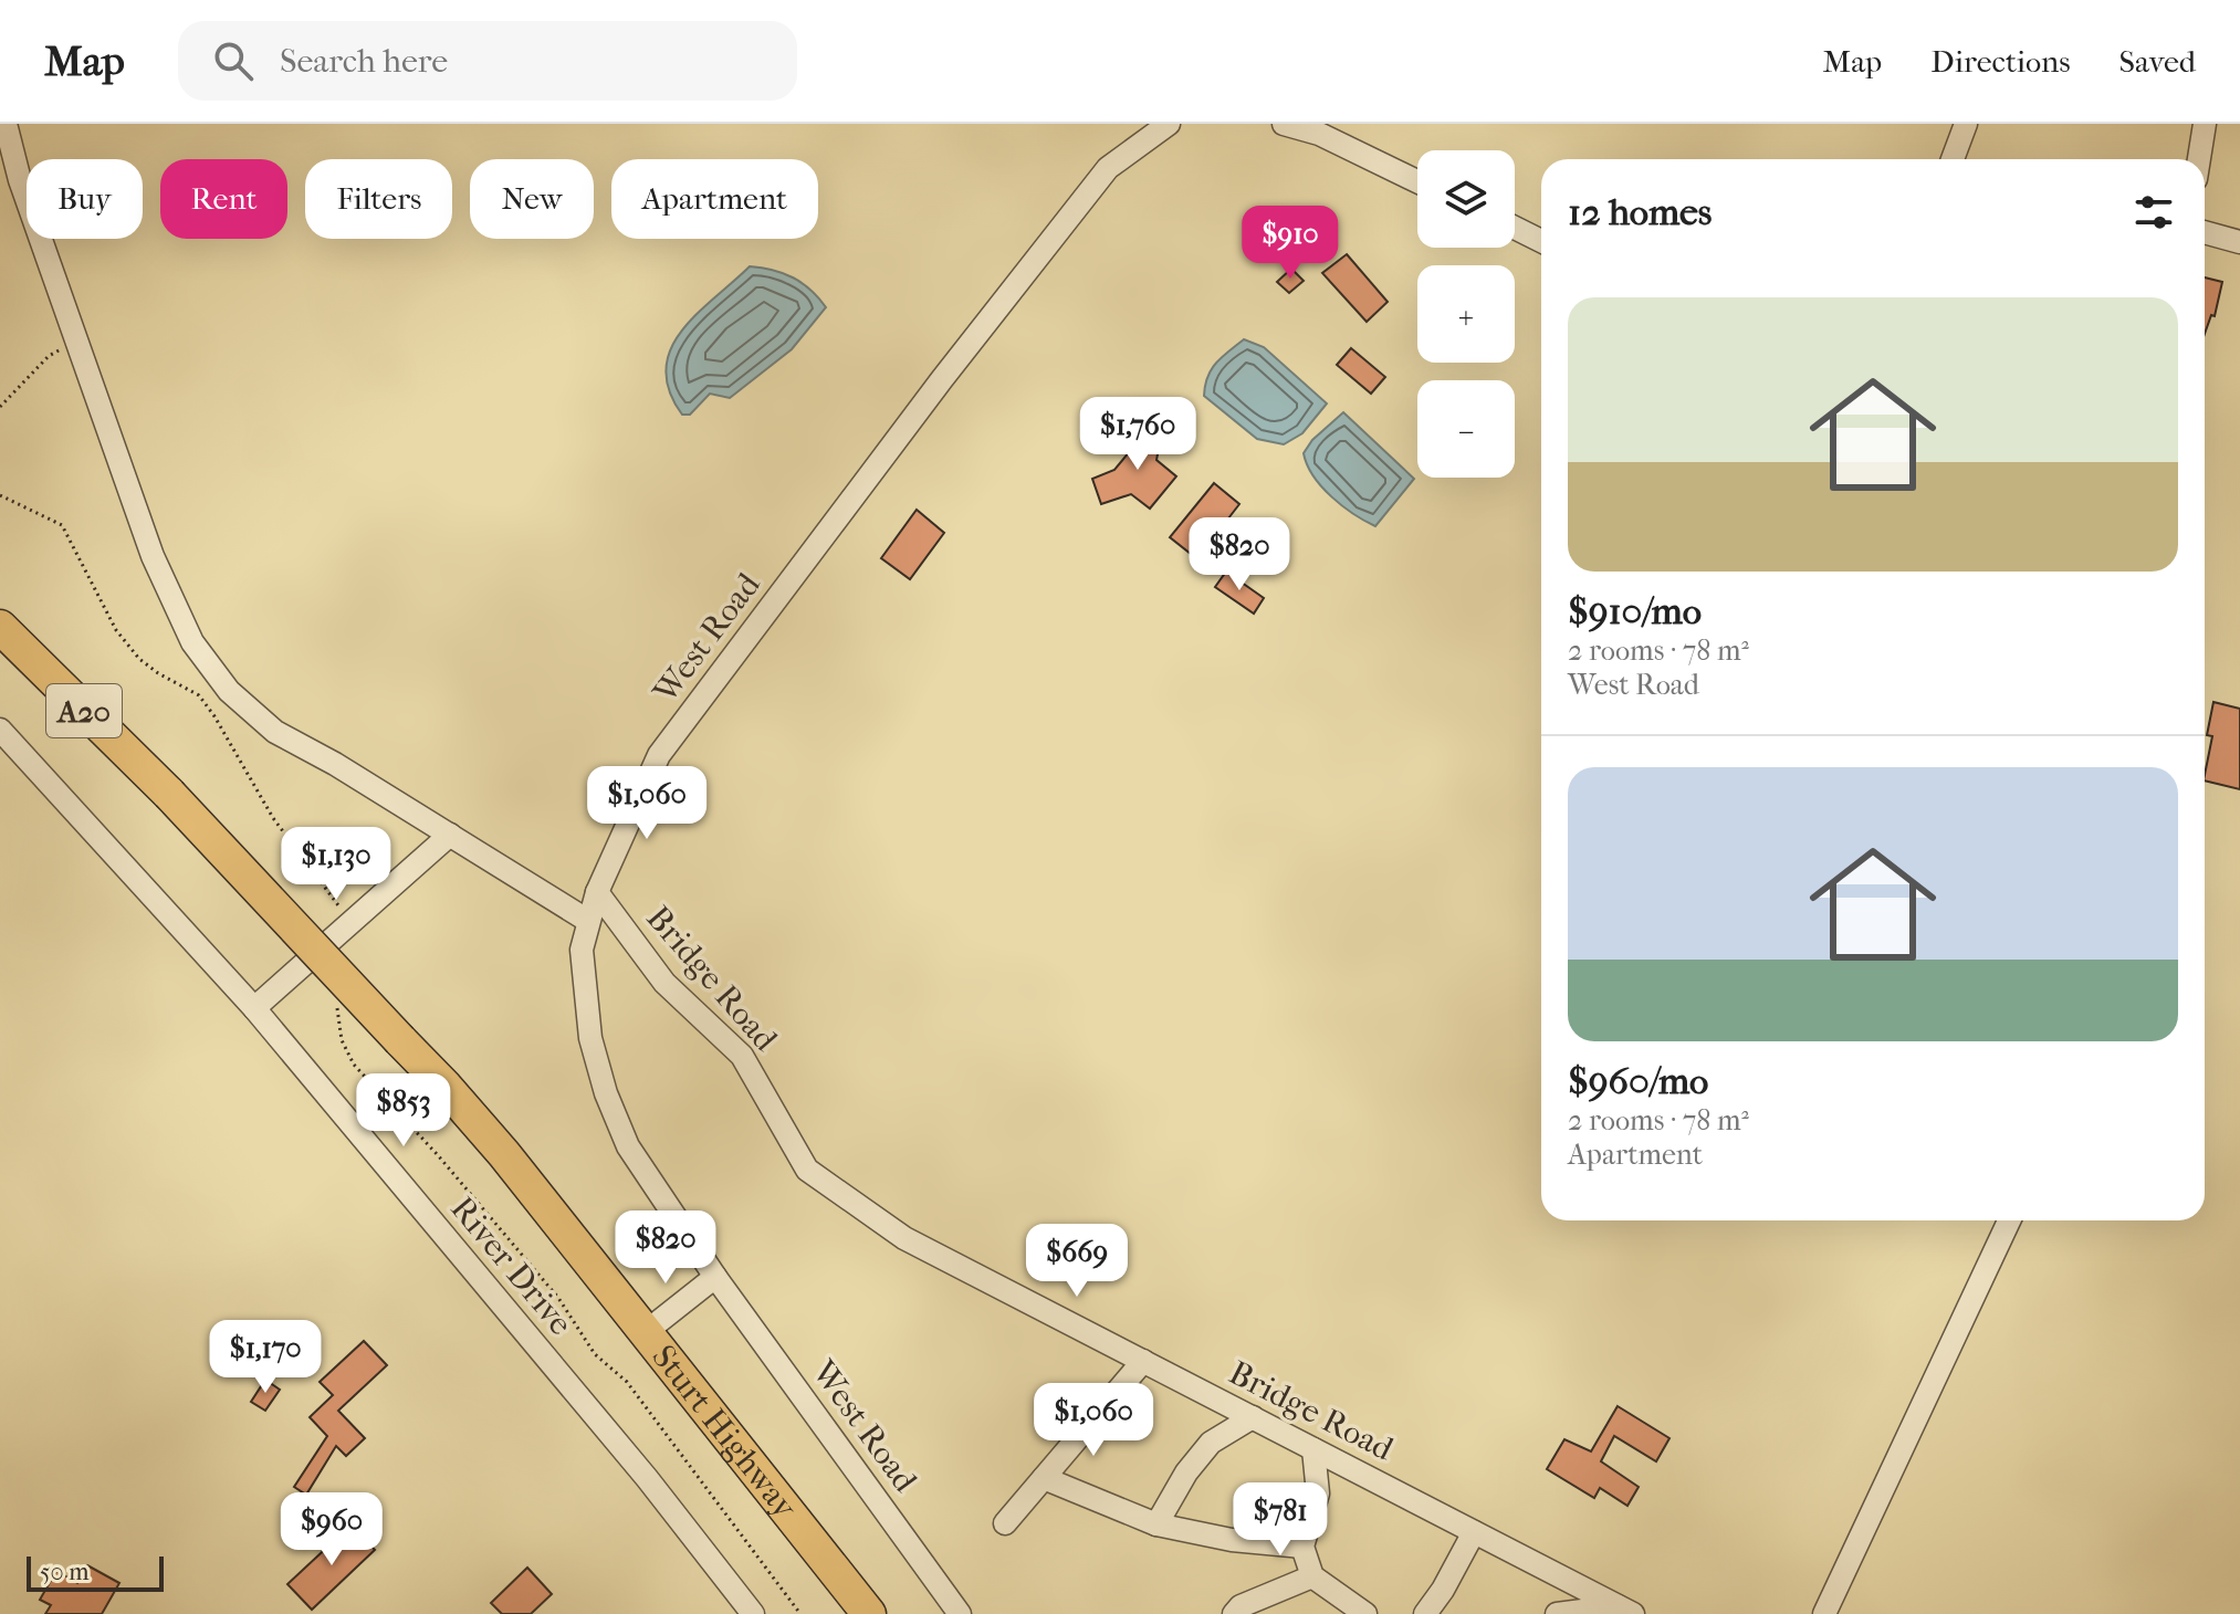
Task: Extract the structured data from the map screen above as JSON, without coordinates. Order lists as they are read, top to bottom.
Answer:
{
  "streets": {
    "highway": ["A20", "Sturt Highway"],
    "street": ["West Road", "Bridge Road", "River Drive"]
  },
  "crossings": [
    ["West Road", "Bridge Road"]
  ],
  "scale_bar": "50 m",
  "page": {
    "header": "Map",
    "search": "Search here",
    "nav": ["Map", "Directions", "Saved"],
    "map_buttons": ["+", "−"],
    "chip": [
      "Buy",
      "Rent",
      "Filters",
      "New",
      "Apartment"
    ],
    "heading": "12 homes",
    "price": [
      "$910",
      "$1,760",
      "$820",
      "$1,060",
      "$1,130",
      "$853",
      "$820",
      "$669",
      "$1,170",
      "$1,060",
      "$781",
      "$960"
    ],
    "list": [
      {
        "name": "$910/mo",
        "note": "2 rooms · 78 m² · West Road"
      },
      {
        "name": "$960/mo",
        "note": "2 rooms · 78 m² · Apartment"
      }
    ],
    "scale": "50 m"
  }
}
